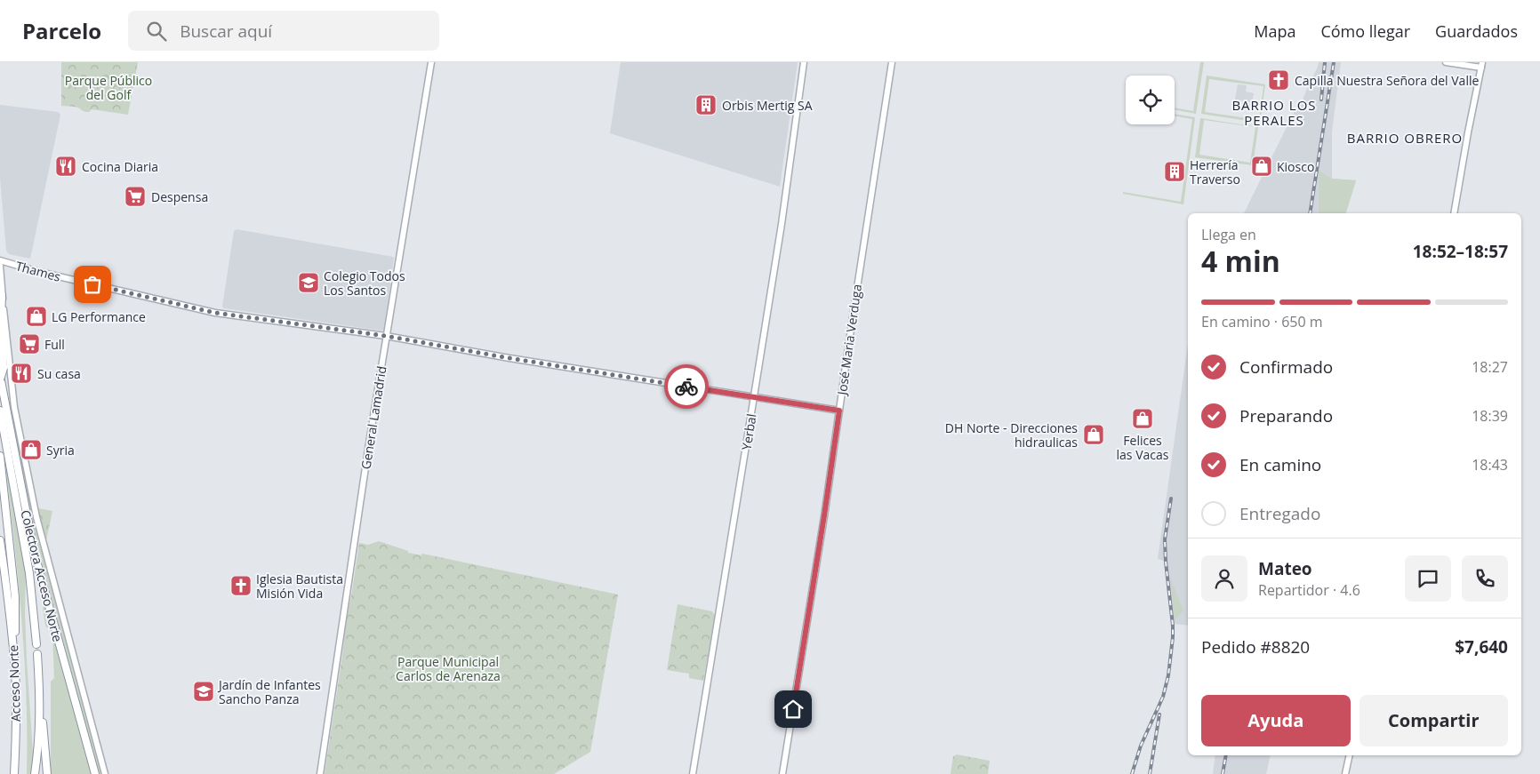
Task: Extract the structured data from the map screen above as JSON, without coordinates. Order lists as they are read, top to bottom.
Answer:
{
  "streets": {
    "highway": ["Colectora Acceso Norte", "Acceso Norte"],
    "street": [
      "Thames",
      "José Maria Verduga",
      "General Lamadrid",
      "Yerbal"
    ]
  },
  "crossings": [
    ["Thames", "José Maria Verduga"],
    ["Thames", "General Lamadrid"],
    ["Thames", "Yerbal"]
  ],
  "districts": ["BARRIO LOS PERALES", "BARRIO OBRERO"],
  "parks": ["Parque Público del Golf", "Parque Municipal Carlos de Arenaza"],
  "places": {
    "church": ["Capilla Nuestra Señora del Valle", "Iglesia Bautista Misión Vida"],
    "building": ["Orbis Mertig SA", "Herrería Traverso"],
    "restaurant": ["Cocina Diaria", "Su casa"],
    "shop": [
      "Kiosco",
      "LG Performance",
      "Felices las Vacas",
      "DH Norte - Direcciones hidraulicas",
      "Syria"
    ],
    "supermarket": ["Despensa", "Full"],
    "school or university": ["Colegio Todos Los Santos", "Jardín de Infantes Sancho Panza"]
  },
  "page": {
    "header": "Parcelo",
    "search": "Buscar aquí",
    "nav": ["Mapa", "Cómo llegar", "Guardados"],
    "heading": ["4 min", "Llega en", "18:52–18:57"],
    "panel": [
      "Mateo",
      "Repartidor · 4.6",
      "Pedido #8820",
      "$7,640"
    ],
    "bar": "En camino · 650 m",
    "list": [
      ["Confirmado", "18:27"],
      ["Preparando", "18:39"],
      ["En camino", "18:43"],
      "Entregado"
    ],
    "buttons": ["Ayuda", "Compartir"]
  }
}
